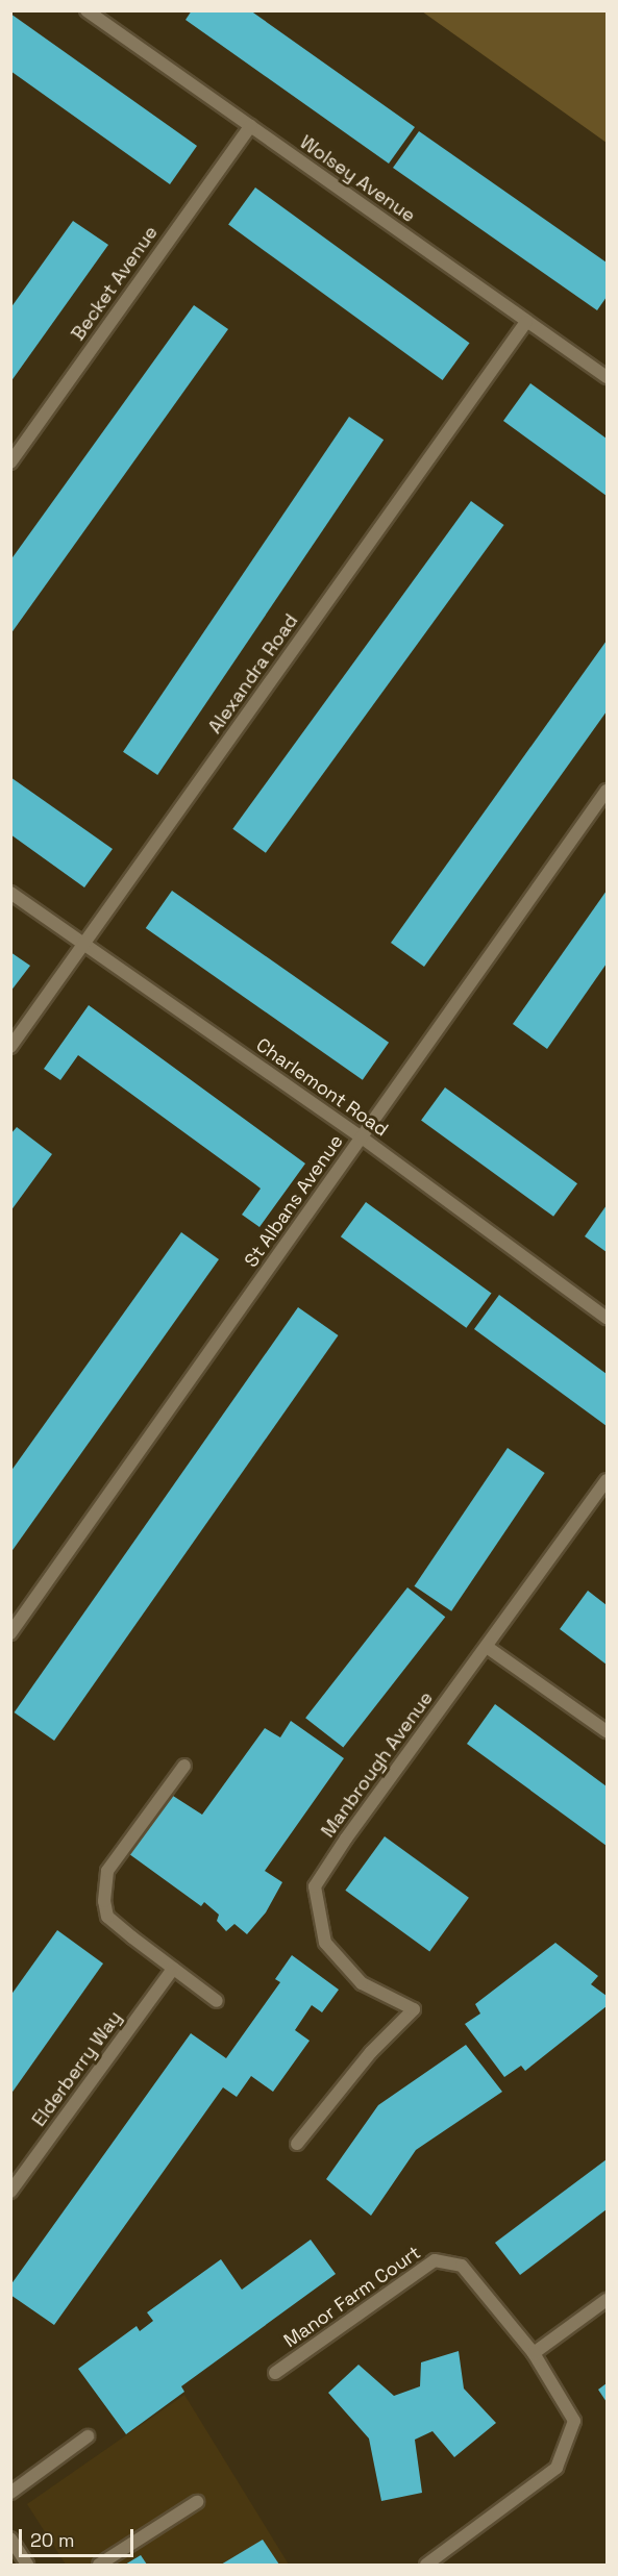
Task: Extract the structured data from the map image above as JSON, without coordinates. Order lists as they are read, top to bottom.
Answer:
{
  "streets": {
    "street": [
      "Wolsey Avenue",
      "Becket Avenue",
      "Alexandra Road",
      "Charlemont Road",
      "St Albans Avenue",
      "Manbrough Avenue",
      "Elderberry Way",
      "Manor Farm Court"
    ]
  },
  "crossings": [
    ["Wolsey Avenue", "Becket Avenue"],
    ["Wolsey Avenue", "Alexandra Road"],
    ["Alexandra Road", "Charlemont Road"],
    ["Charlemont Road", "St Albans Avenue"]
  ],
  "scale_bar": "20 m"
}
